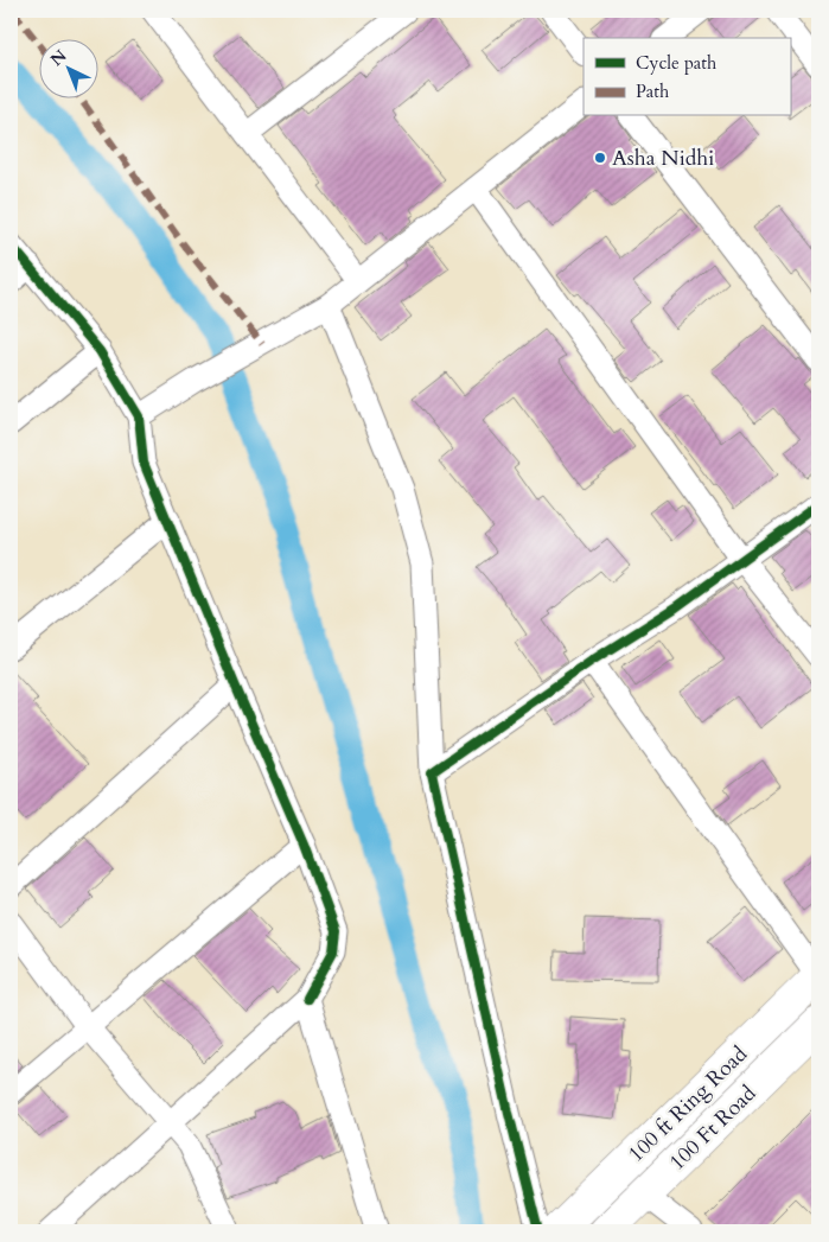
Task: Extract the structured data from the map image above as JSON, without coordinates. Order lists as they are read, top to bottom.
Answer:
{
  "streets": {
    "main road": ["100 ft Ring Road", "100 Ft Road"]
  },
  "places": ["Asha Nidhi"],
  "legend": ["Cycle path", "Path"],
  "north": "top left"
}
